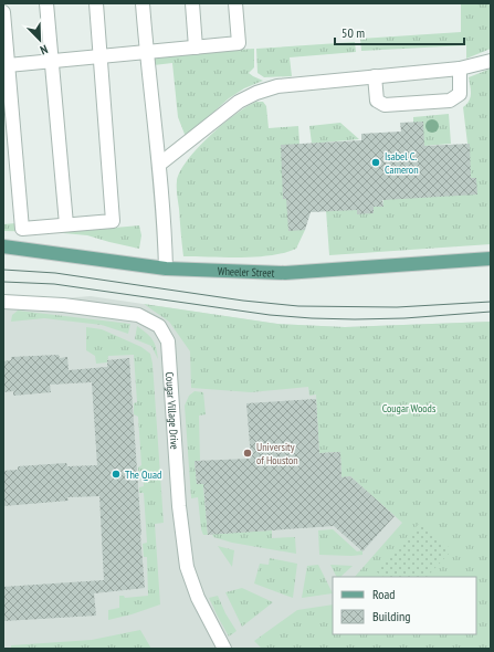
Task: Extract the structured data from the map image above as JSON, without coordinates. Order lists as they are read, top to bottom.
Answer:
{
  "streets": {
    "main road": ["Wheeler Street"],
    "lane": ["Cougar Village Drive"]
  },
  "parks": ["Cougar Woods"],
  "places": ["Isabel C. Cameron", "University of Houston", "The Quad"],
  "legend": ["Road", "Building"],
  "scale_bar": "50 m",
  "north": "bottom right"
}
